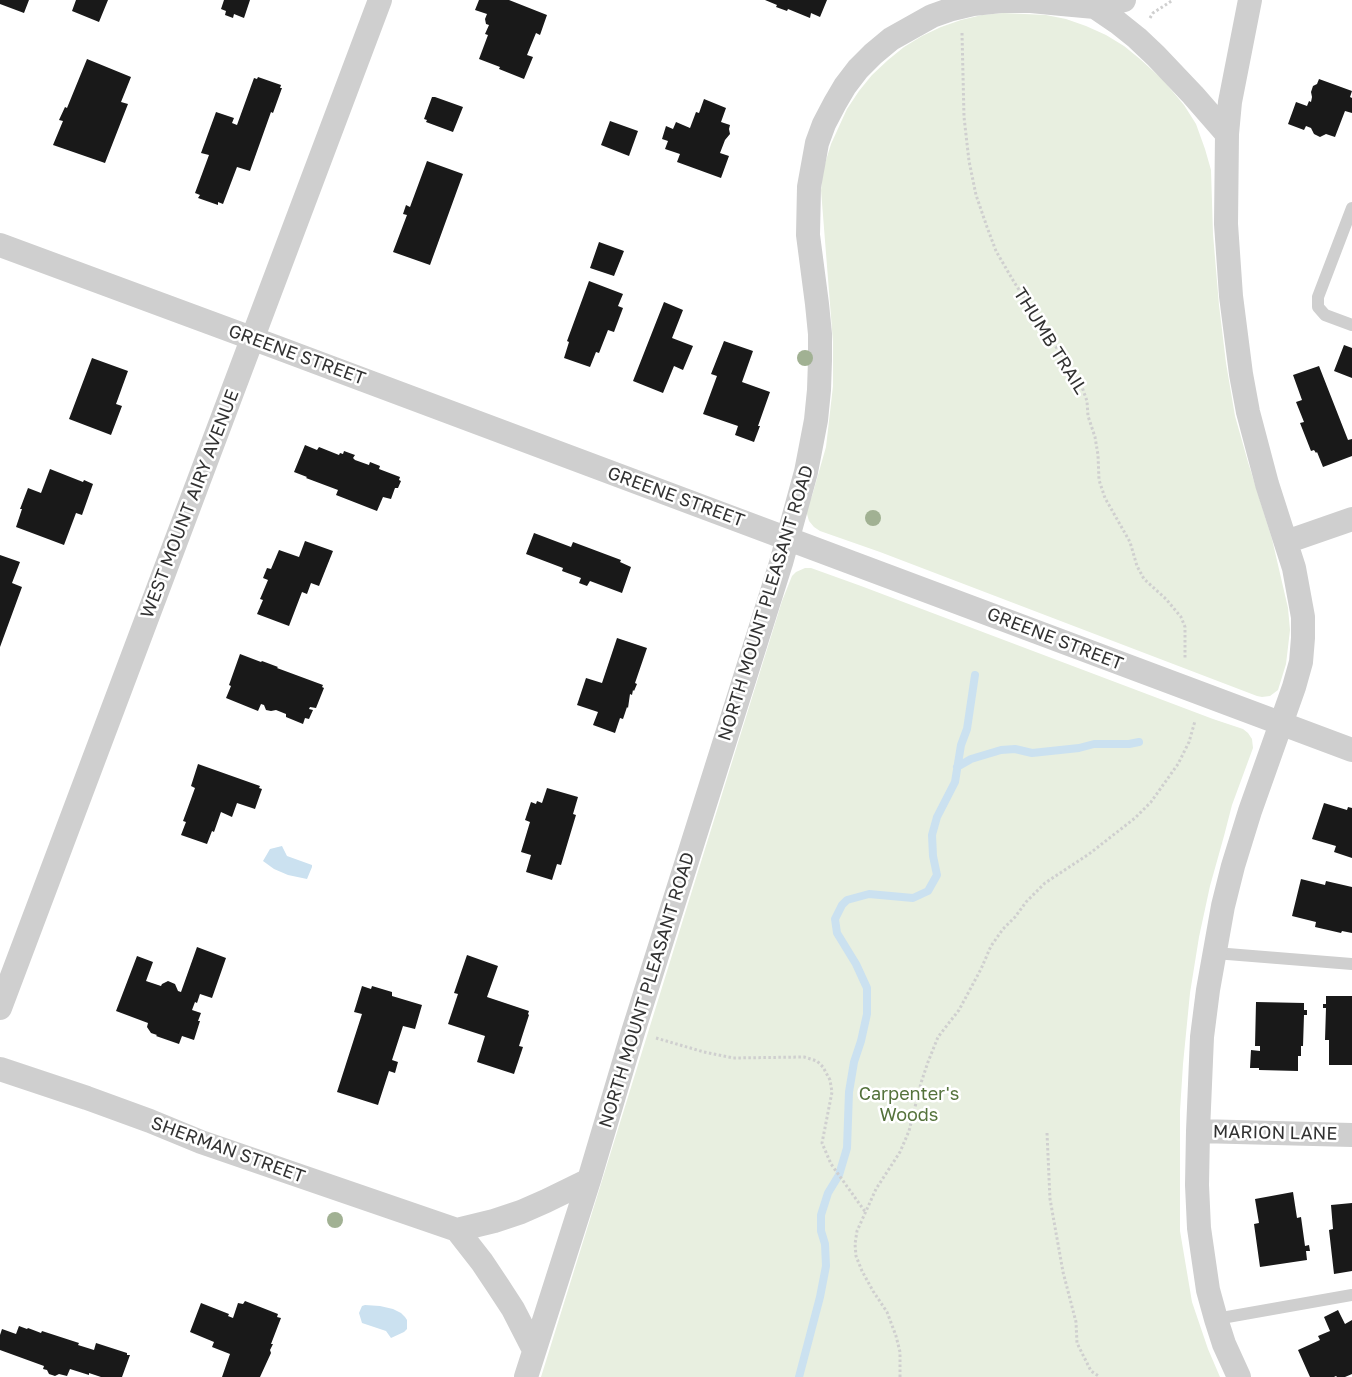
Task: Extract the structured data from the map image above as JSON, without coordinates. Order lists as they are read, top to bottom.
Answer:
{
  "streets": {
    "street": [
      "GREENE STREET",
      "WEST MOUNT AIRY AVENUE",
      "NORTH MOUNT PLEASANT ROAD",
      "MARION LANE",
      "SHERMAN STREET"
    ],
    "path": ["THUMB TRAIL"]
  },
  "crossings": [
    ["GREENE STREET", "WEST MOUNT AIRY AVENUE"],
    ["GREENE STREET", "NORTH MOUNT PLEASANT ROAD"]
  ],
  "parks": ["Carpenter's Woods"]
}
